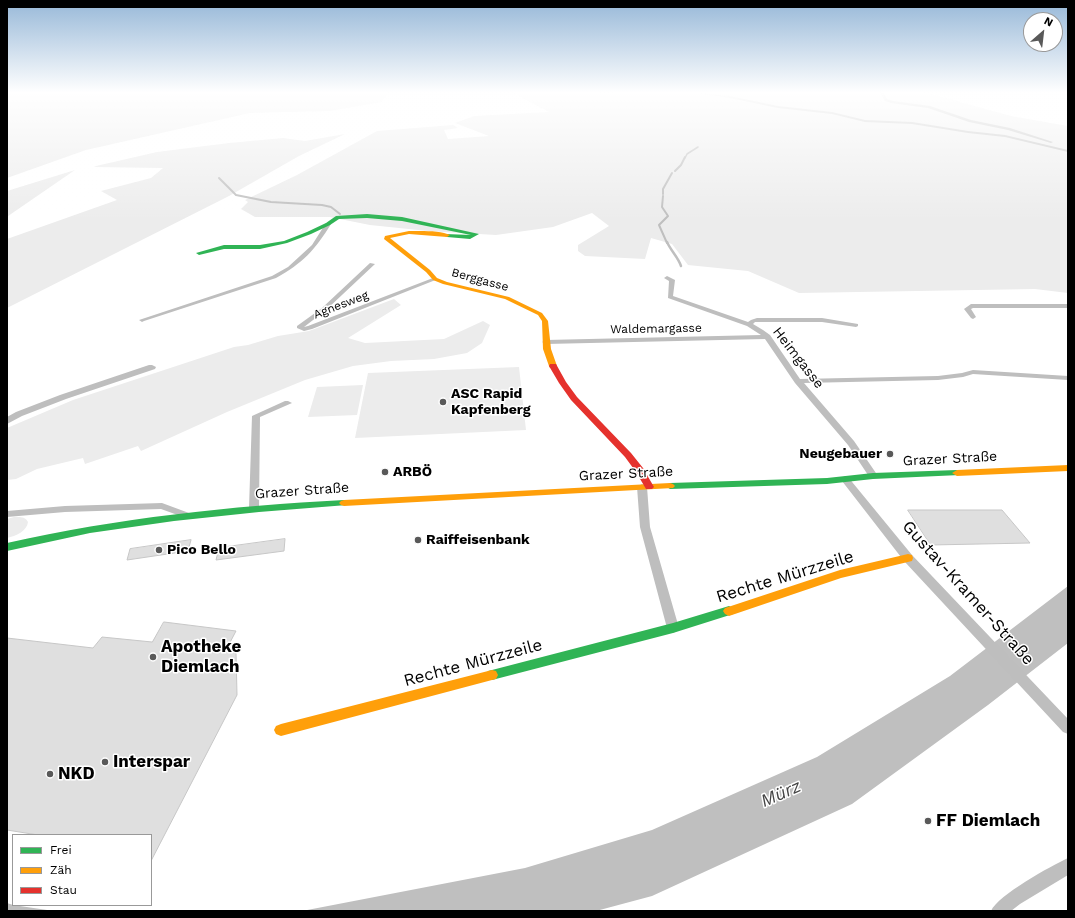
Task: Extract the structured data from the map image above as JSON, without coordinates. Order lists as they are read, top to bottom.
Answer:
{
  "streets": {
    "street": [
      "Berggasse",
      "Agnesweg",
      "Waldemargasse",
      "Heimgasse",
      "Grazer Straße",
      "Rechte Mürzzeile",
      "Gustav-Kramer-Straße"
    ]
  },
  "crossings": [
    ["Berggasse", "Agnesweg"],
    ["Berggasse", "Waldemargasse"],
    ["Berggasse", "Grazer Straße"],
    ["Waldemargasse", "Heimgasse"],
    ["Heimgasse", "Grazer Straße"],
    ["Grazer Straße", "Gustav-Kramer-Straße"],
    ["Rechte Mürzzeile", "Gustav-Kramer-Straße"]
  ],
  "water": ["Mürz"],
  "places": [
    "ASC Rapid Kapfenberg",
    "Neugebauer",
    "ARBÖ",
    "Raiffeisenbank",
    "Pico Bello",
    "Apotheke Diemlach",
    "Interspar",
    "NKD",
    "FF Diemlach"
  ],
  "legend": ["Frei", "Zäh", "Stau"],
  "north": "top right"
}
